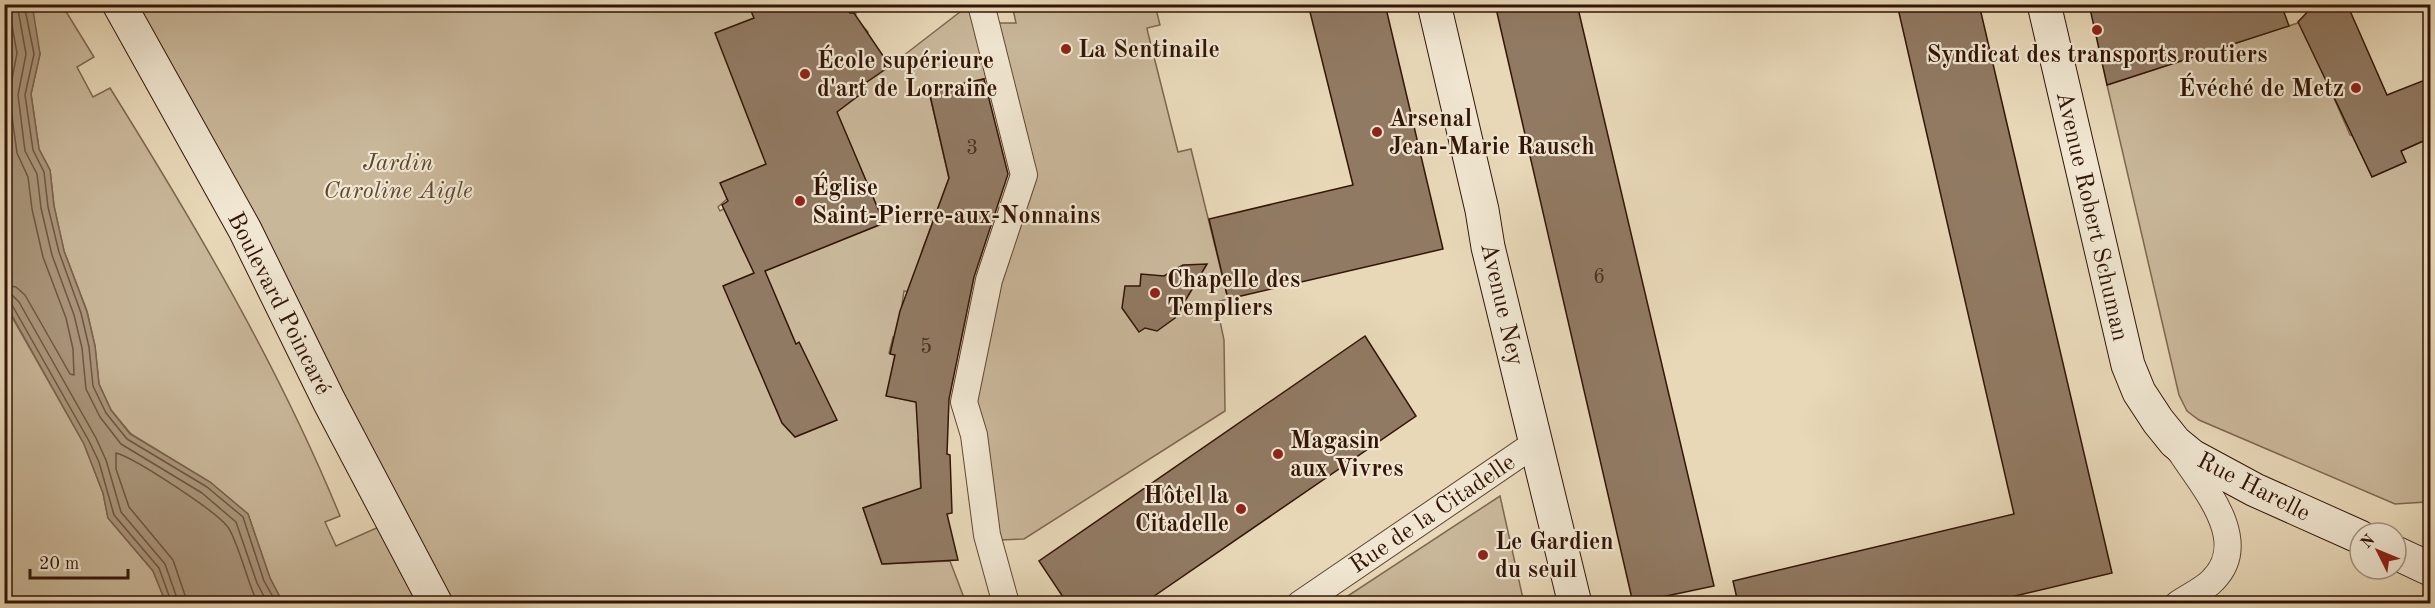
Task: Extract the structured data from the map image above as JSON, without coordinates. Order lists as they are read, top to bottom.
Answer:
{
  "streets": {
    "street": [
      "Avenue Robert Schuman",
      "Boulevard Poincaré",
      "Avenue Ney",
      "Rue Harelle",
      "Rue de la Citadelle"
    ]
  },
  "crossings": [
    ["Avenue Robert Schuman", "Rue Harelle"],
    ["Avenue Ney", "Rue de la Citadelle"]
  ],
  "parks": ["Jardin Caroline Aigle"],
  "places": [
    "Syndicat des transports routiers",
    "La Sentinaile",
    "École supérieure d'art de Lorraine",
    "Évéché de Metz",
    "Arsenal Jean-Marie Rausch",
    "Église Saint-Pierre-aux-Nonnains",
    "Chapelle des Templiers",
    "Magasin aux Vivres",
    "Hôtel la Citadelle",
    "Le Gardien du seuil"
  ],
  "house_numbers": ["3", "6", "5"],
  "scale_bar": "20 m",
  "north": "top left"
}
